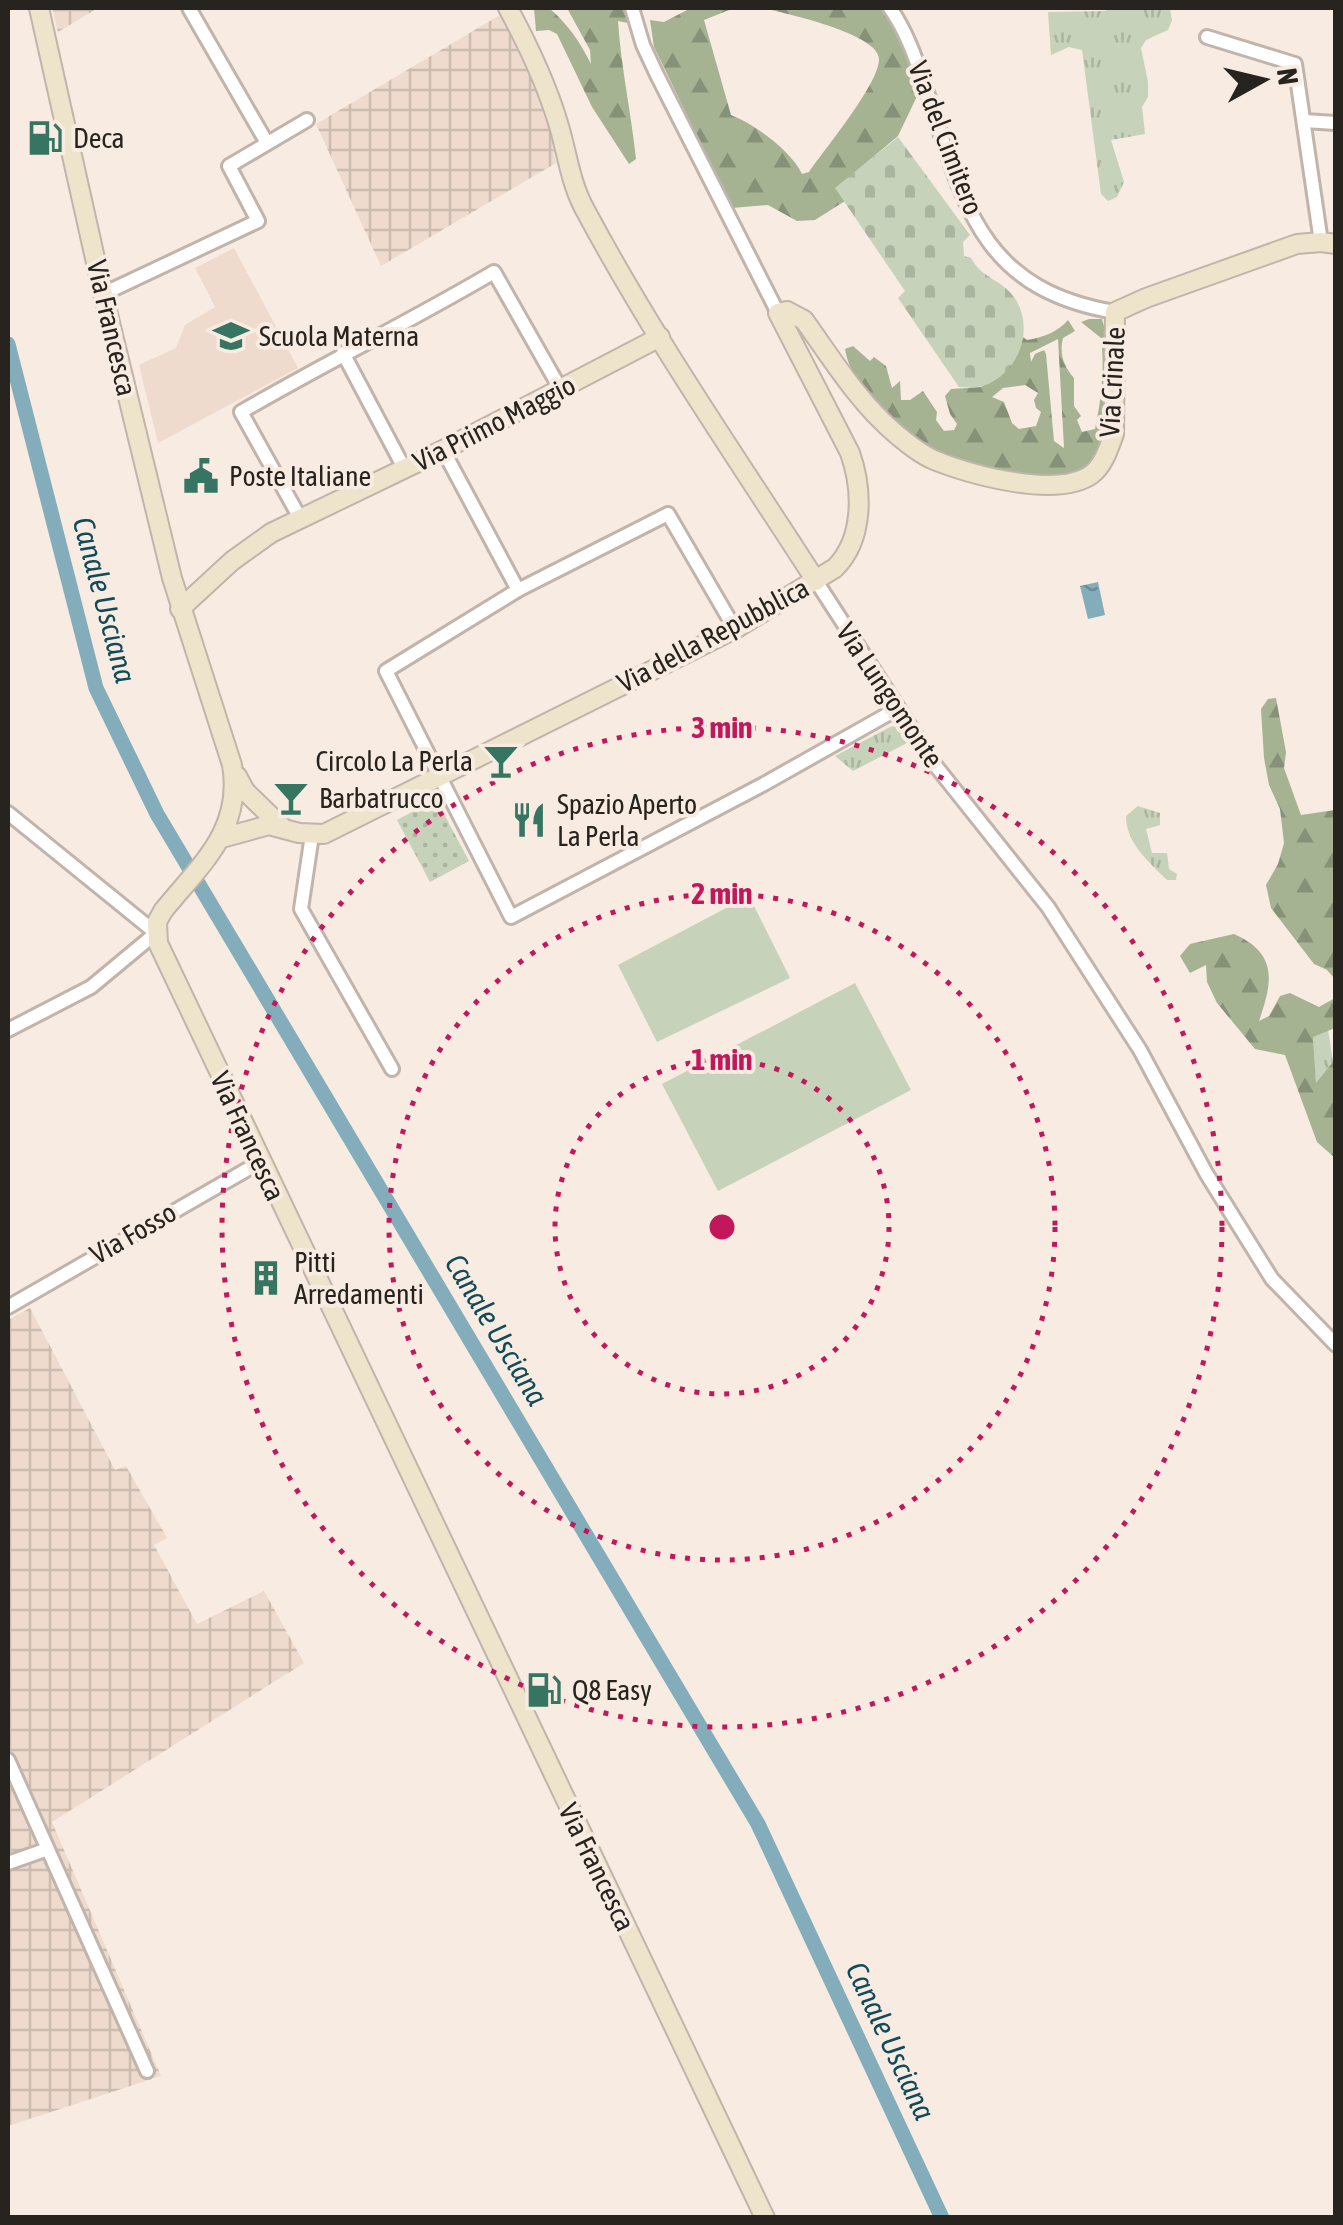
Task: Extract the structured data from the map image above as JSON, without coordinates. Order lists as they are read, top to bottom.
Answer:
{
  "streets": {
    "street": [
      "Via del Cimitero",
      "Via Francesca",
      "Via Crinale",
      "Via Primo Maggio",
      "Via della Repubblica",
      "Via Lungomonte",
      "Via Fosso"
    ]
  },
  "crossings": [
    ["Via del Cimitero", "Via Crinale"],
    ["Via Francesca", "Via Primo Maggio"],
    ["Via Francesca", "Via Fosso"],
    ["Via Crinale", "Via della Repubblica"],
    ["Via Primo Maggio", "Via Lungomonte"],
    ["Via della Repubblica", "Via Lungomonte"]
  ],
  "water": ["Canale Usciana"],
  "places": {
    "fuel station": ["Deca", "Q8 Easy"],
    "school or university": ["Scuola Materna"],
    "public building": ["Poste Italiane"],
    "bar": ["Circolo La Perla", "Barbatrucco"],
    "restaurant": ["Spazio Aperto La Perla"],
    "building": ["Pitti Arredamenti"]
  },
  "north": "right",
  "rings": ["3 min", "2 min", "1 min"]
}
